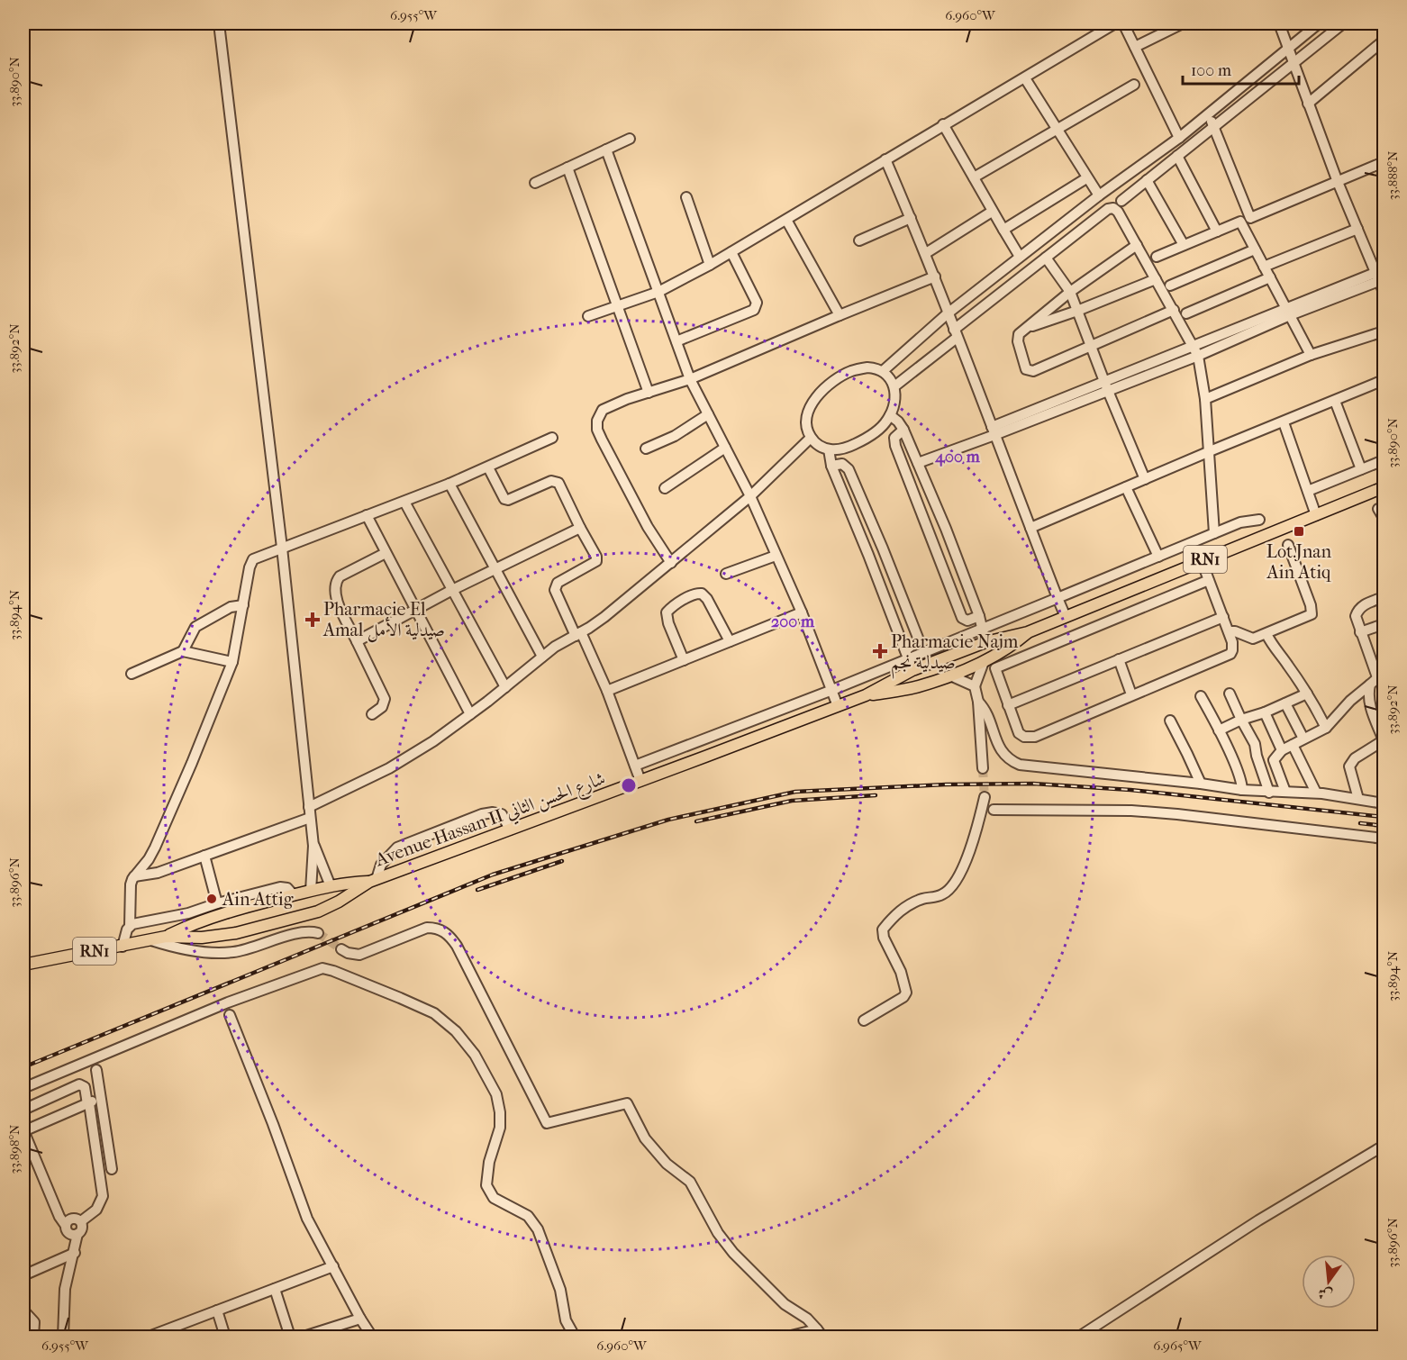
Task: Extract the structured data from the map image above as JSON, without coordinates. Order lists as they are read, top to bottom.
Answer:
{
  "streets": {
    "main road": ["RN1", "Avenue Hassan II شارع الحسن الثاني"]
  },
  "places": {
    "transit": ["Lot.Jnan Ain Atiq"],
    "health": ["Pharmacie El Amal صيدلية الأمل", "Pharmacie Najm صيدلية نجم"],
    "other": ["Ain Attig"]
  },
  "scale_bar": "100 m",
  "north": "bottom",
  "coordinates": [
    "6.955°W",
    "6.960°W",
    "33.890°N",
    "33.888°N",
    "33.892°N",
    "33.894°N",
    "33.896°N",
    "33.898°N",
    "6.965°W"
  ],
  "rings": ["400 m", "200 m"]
}
